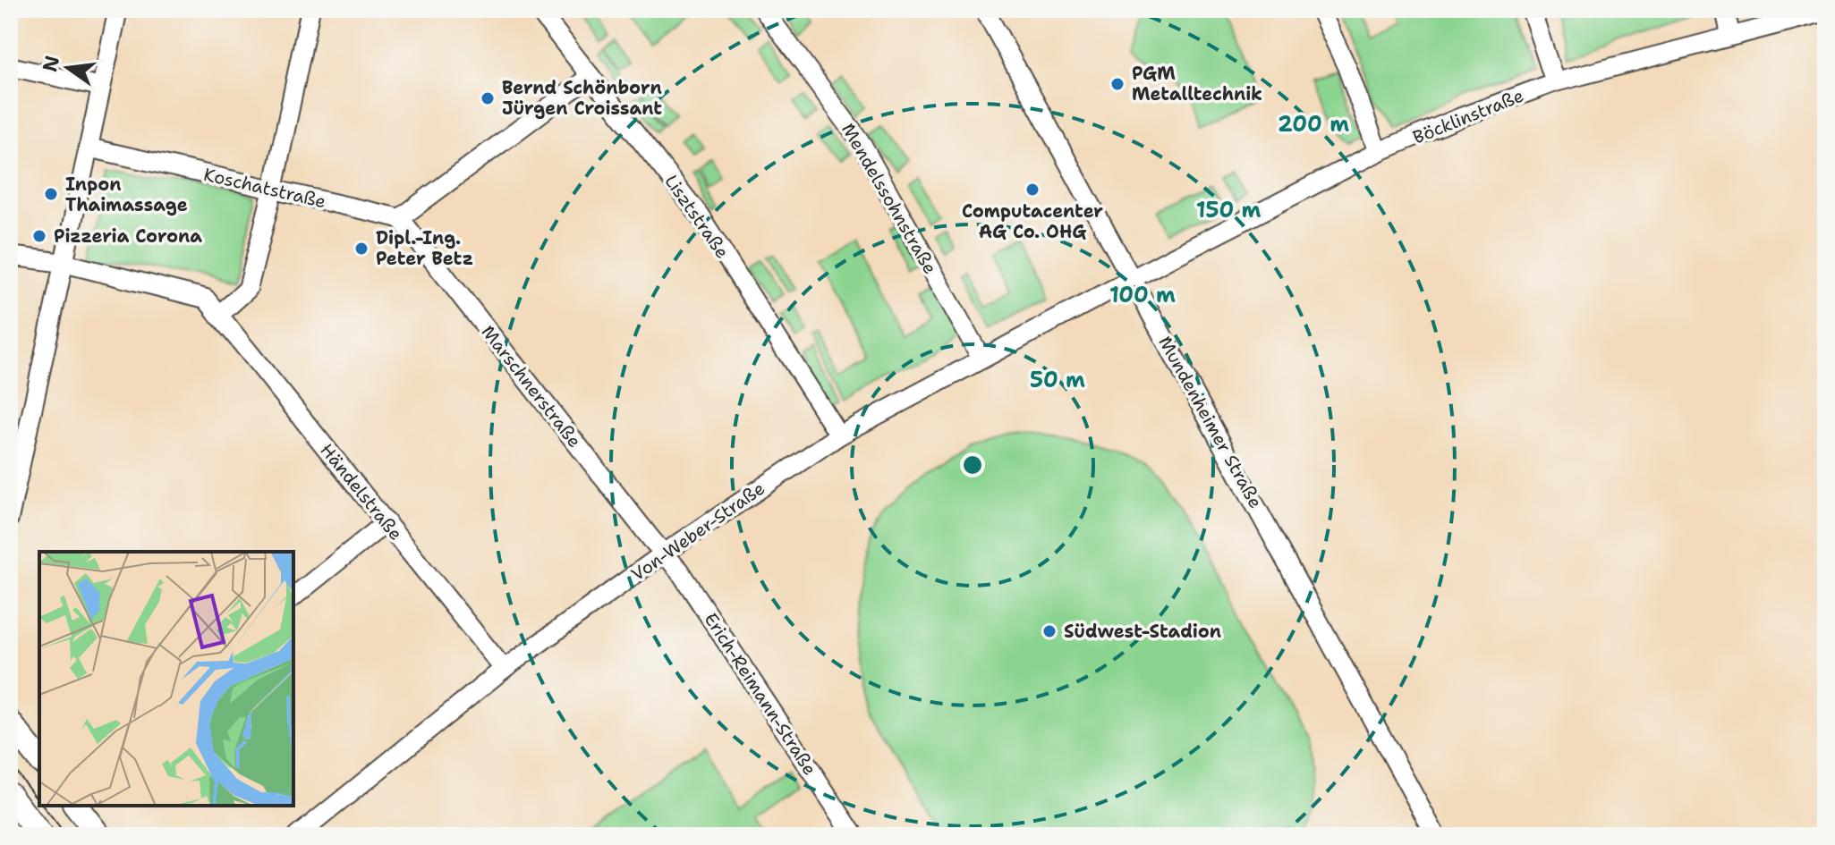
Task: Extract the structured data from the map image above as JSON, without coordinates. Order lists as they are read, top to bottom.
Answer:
{
  "streets": {
    "street": [
      "Böcklinstraße",
      "Koschatstraße",
      "Mendelssohnstraße",
      "Lisztstraße",
      "Marschnerstraße",
      "Mundenheimer Straße",
      "Händelstraße",
      "Von-Weber-Straße",
      "Erich-Reimann-Straße"
    ]
  },
  "crossings": [
    ["Böcklinstraße", "Mundenheimer Straße"],
    ["Böcklinstraße", "Von-Weber-Straße"],
    ["Koschatstraße", "Marschnerstraße"],
    ["Mendelssohnstraße", "Von-Weber-Straße"],
    ["Lisztstraße", "Von-Weber-Straße"],
    ["Marschnerstraße", "Von-Weber-Straße"],
    ["Marschnerstraße", "Erich-Reimann-Straße"],
    ["Mundenheimer Straße", "Von-Weber-Straße"],
    ["Händelstraße", "Von-Weber-Straße"],
    ["Von-Weber-Straße", "Erich-Reimann-Straße"]
  ],
  "places": [
    "PGM Metalltechnik",
    "Bernd Schönborn Jürgen Croissant",
    "Computacenter AG Co. OHG",
    "Inpon Thaimassage",
    "Pizzeria Corona",
    "Dipl.-Ing. Peter Betz",
    "Südwest-Stadion"
  ],
  "north": "left",
  "rings": [
    "200 m",
    "150 m",
    "100 m",
    "50 m"
  ]
}
